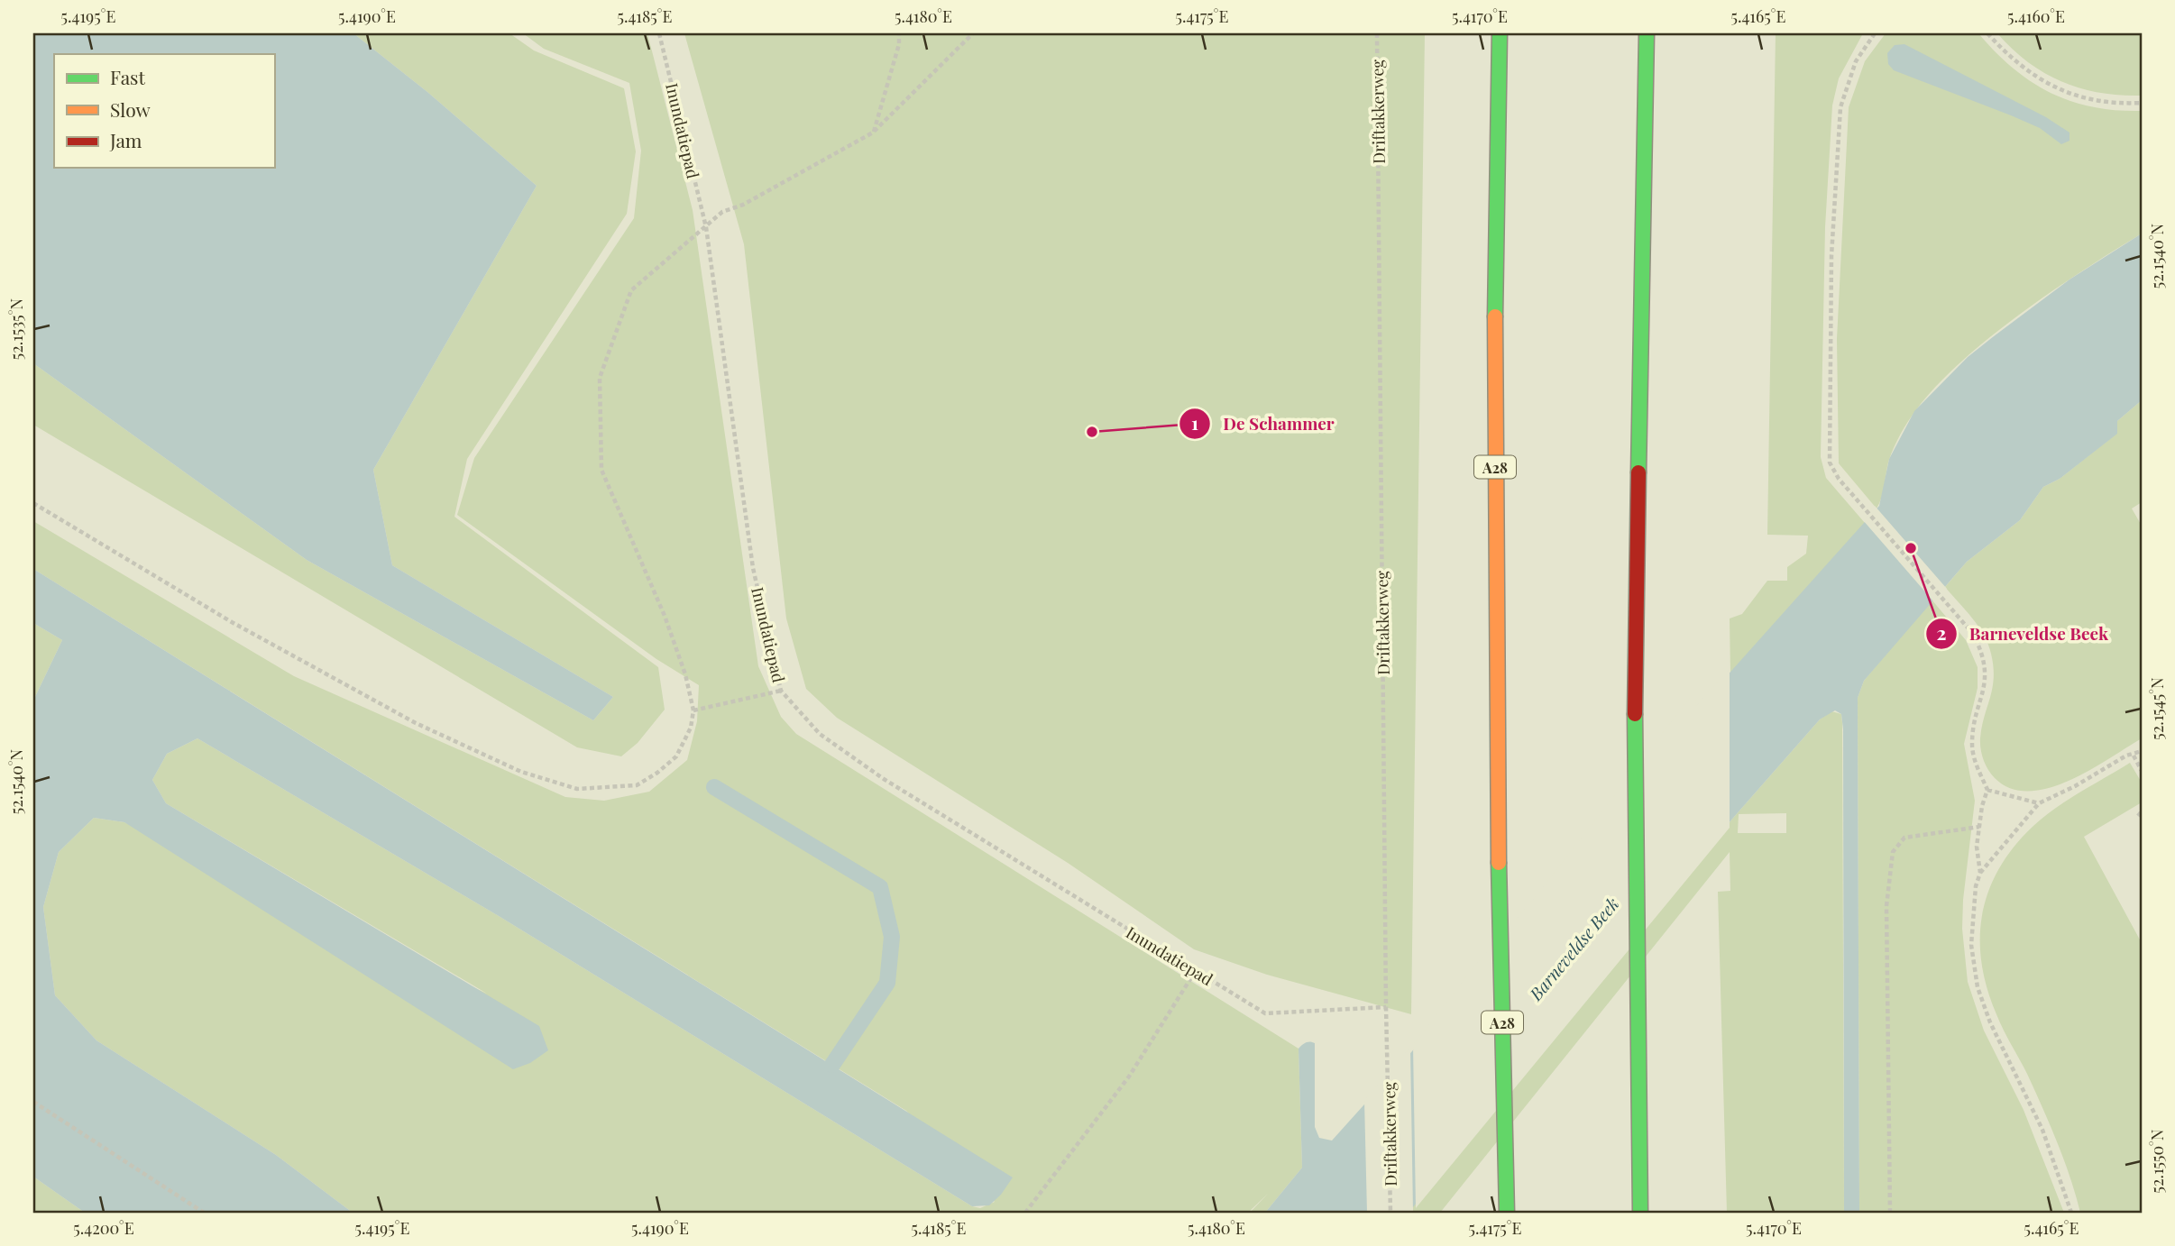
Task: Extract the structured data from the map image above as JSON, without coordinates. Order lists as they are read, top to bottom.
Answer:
{
  "streets": {
    "highway": ["A28"],
    "path": ["Driftakkerweg", "Inundatiepad"]
  },
  "crossings": [
    ["Driftakkerweg", "Inundatiepad"]
  ],
  "water": ["Barneveldse Beek"],
  "places": ["De Schammer", "Barneveldse Beek"],
  "legend": ["Fast", "Slow", "Jam"],
  "coordinates": [
    "5.4195°E",
    "5.4190°E",
    "5.4185°E",
    "5.4180°E",
    "5.4175°E",
    "5.4170°E",
    "5.4165°E",
    "5.4160°E",
    "52.1540°N",
    "52.1535°N",
    "52.1545°N",
    "52.1550°N",
    "5.4200°E"
  ]
}
